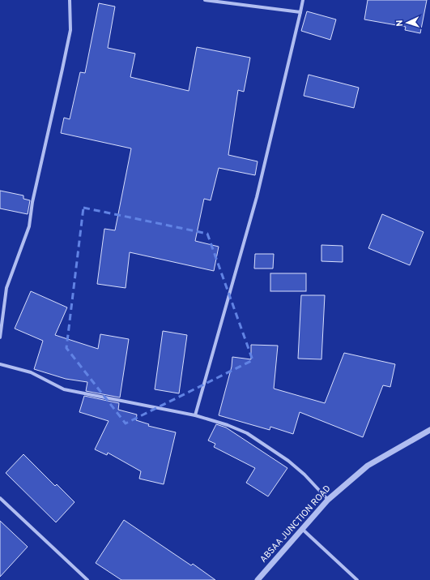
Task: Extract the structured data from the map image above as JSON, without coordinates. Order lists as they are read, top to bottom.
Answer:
{
  "streets": {
    "street": ["ABSAA JUNCTION ROAD"]
  },
  "north": "left"
}
